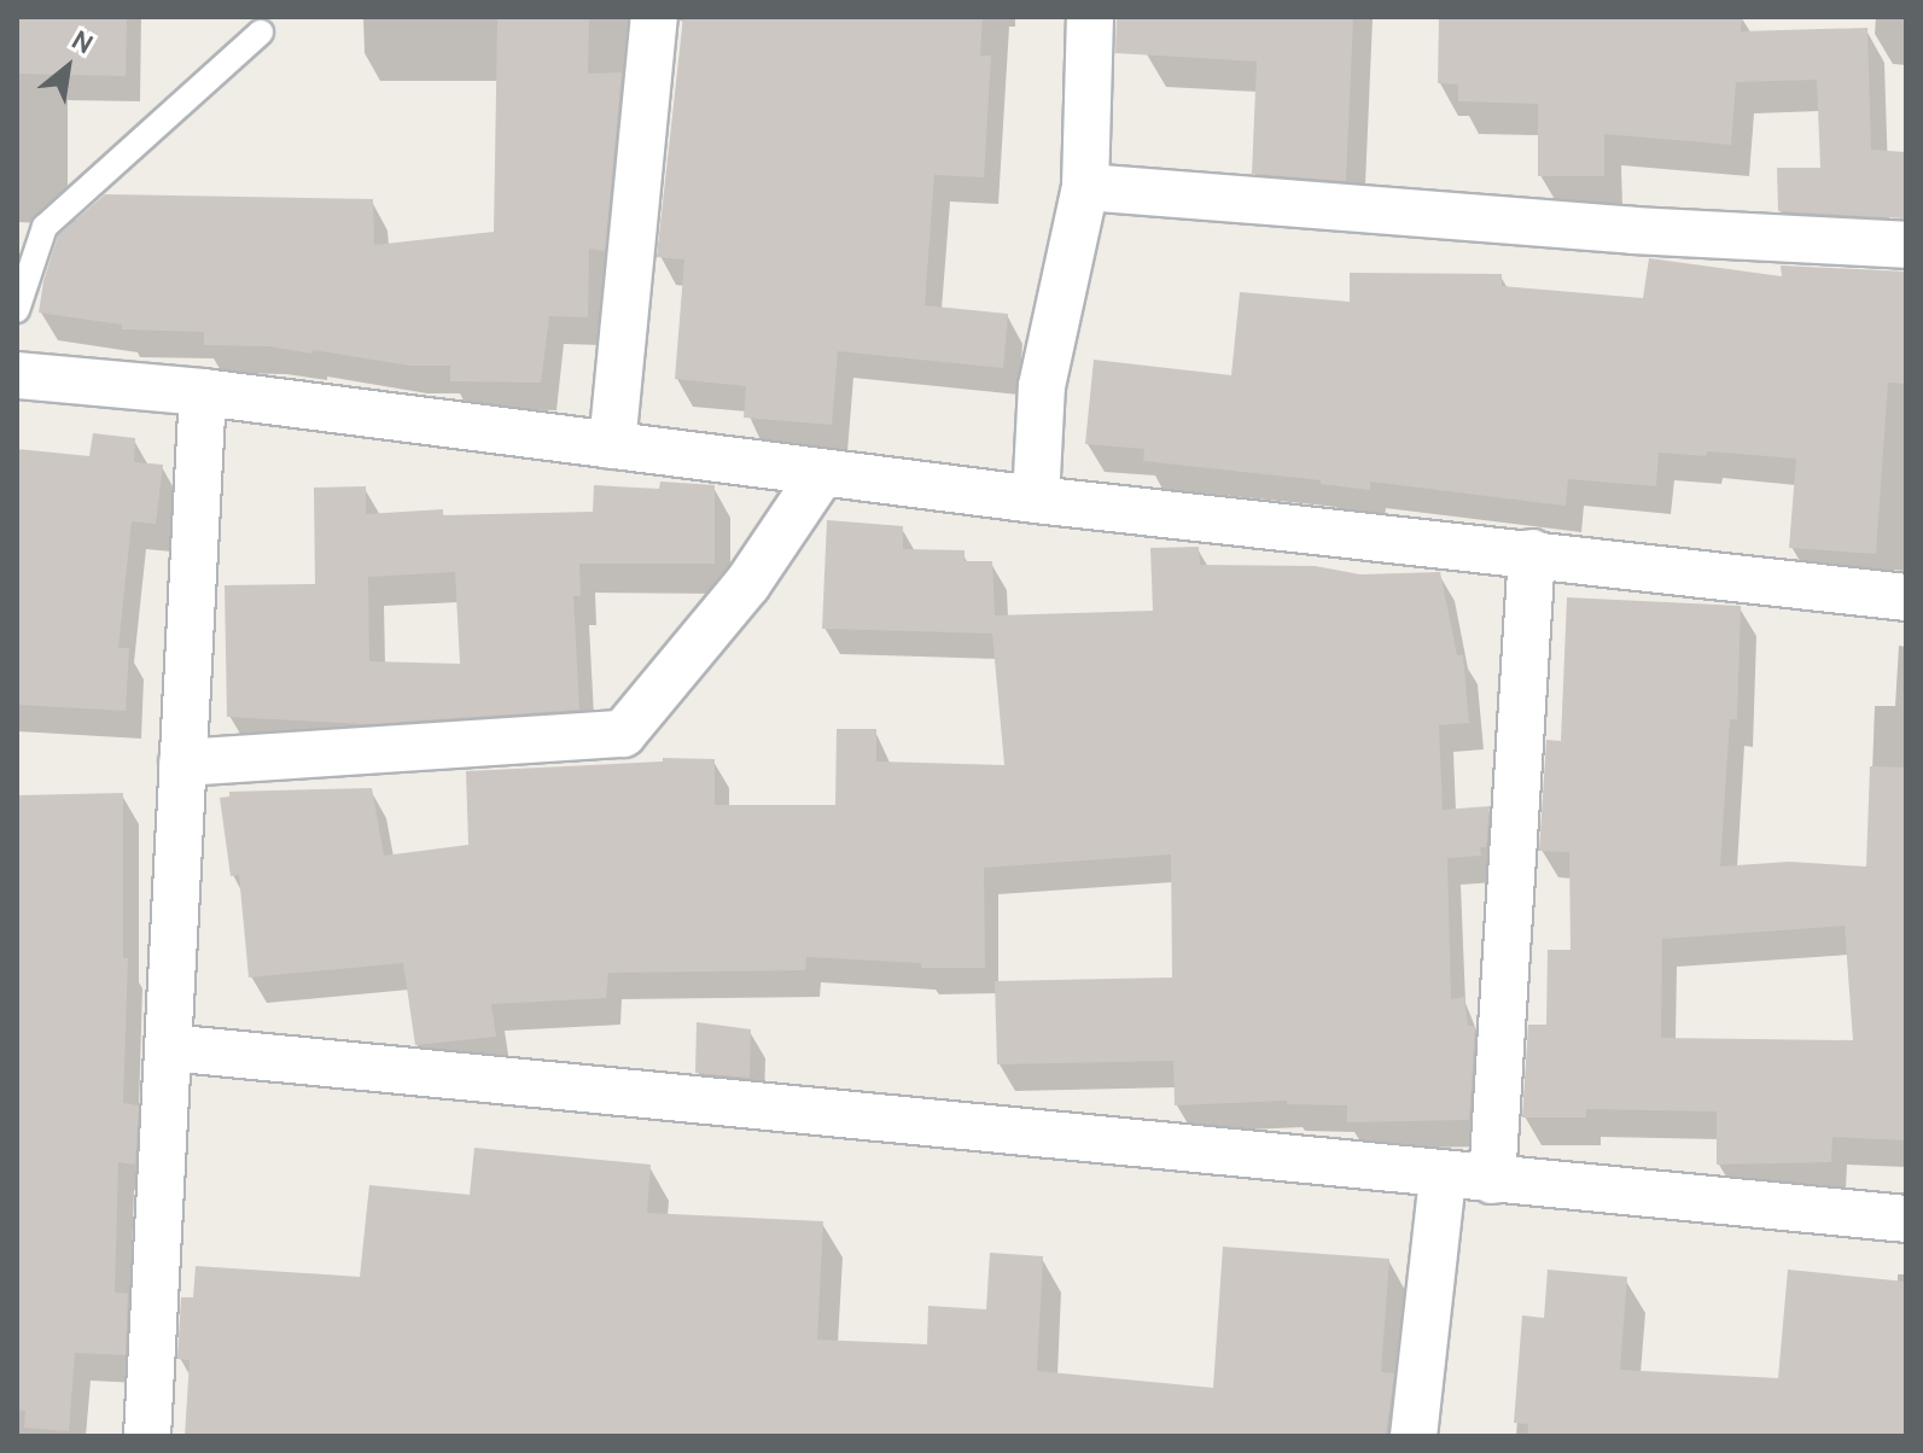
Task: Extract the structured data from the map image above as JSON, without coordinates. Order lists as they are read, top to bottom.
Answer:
{
  "north": "top right"
}
